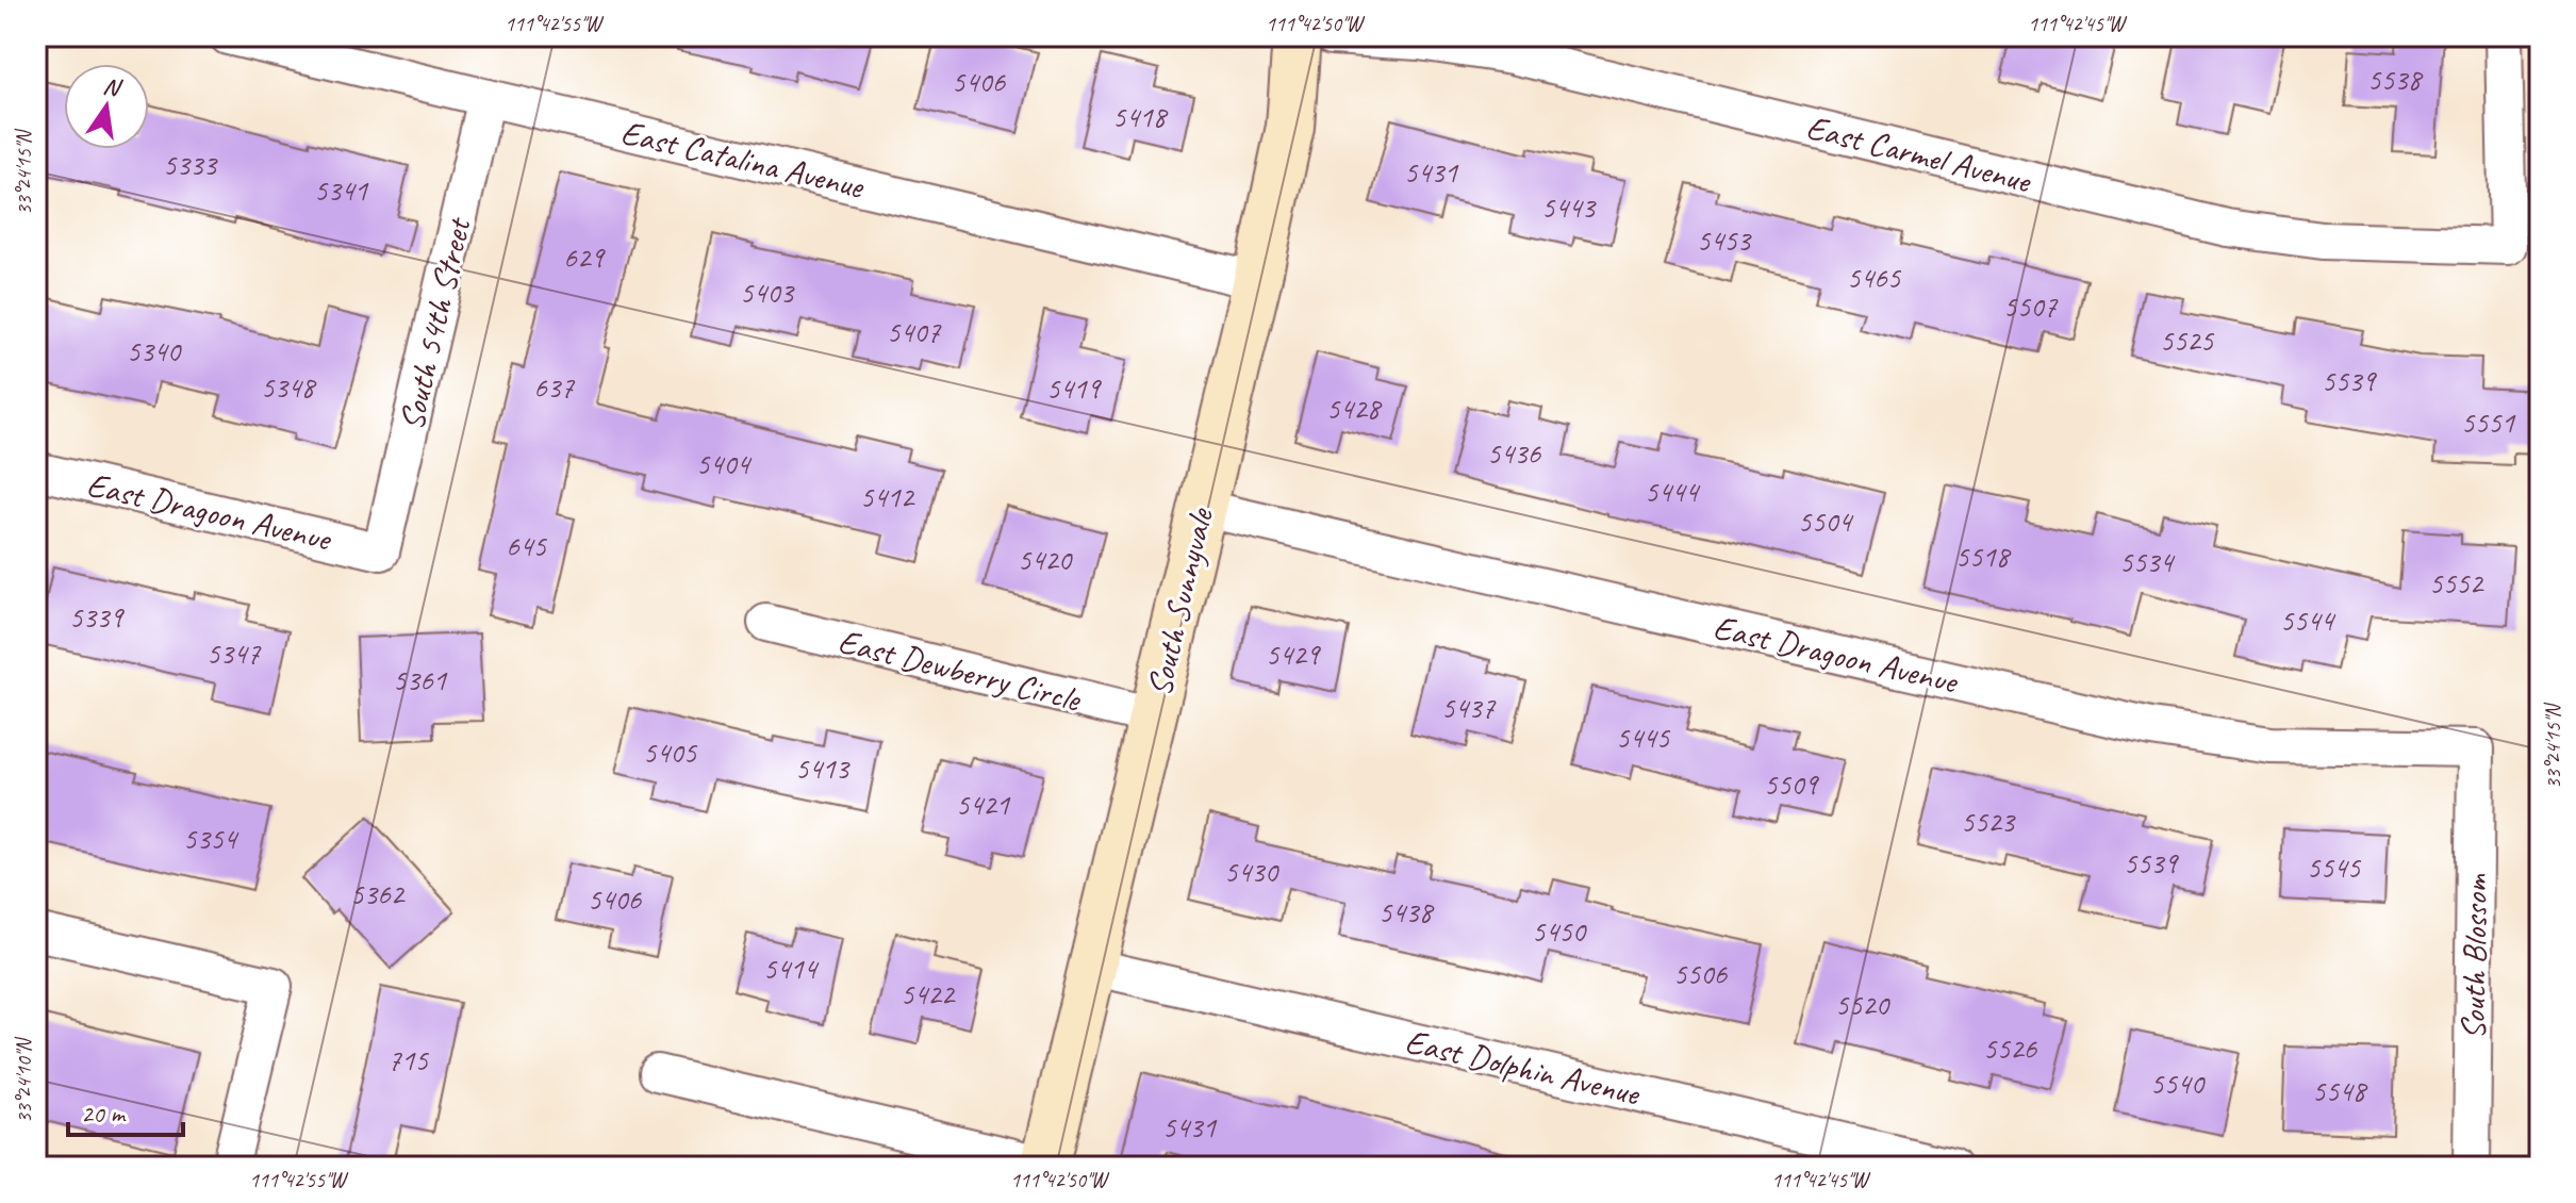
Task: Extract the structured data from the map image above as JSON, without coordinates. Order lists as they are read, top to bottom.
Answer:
{
  "streets": {
    "street": [
      "East Carmel Avenue",
      "East Catalina Avenue",
      "South 54th Street",
      "East Dragoon Avenue",
      "South Sunnyvale",
      "East Dewberry Circle",
      "South Blossom",
      "East Dolphin Avenue"
    ]
  },
  "crossings": [
    ["East Catalina Avenue", "South 54th Street"],
    ["East Catalina Avenue", "South Sunnyvale"],
    ["South 54th Street", "East Dragoon Avenue"],
    ["East Dragoon Avenue", "South Sunnyvale"],
    ["East Dragoon Avenue", "South Blossom"],
    ["South Sunnyvale", "East Dewberry Circle"],
    ["South Sunnyvale", "East Dolphin Avenue"]
  ],
  "house_numbers": [
    "5538",
    "5406",
    "5418",
    "5333",
    "5431",
    "5341",
    "5443",
    "5453",
    "629",
    "5465",
    "5403",
    "5507",
    "5407",
    "5525",
    "5340",
    "5539",
    "5348",
    "637",
    "5419",
    "5428",
    "5551",
    "5436",
    "5404",
    "5444",
    "5412",
    "5504",
    "645",
    "5518",
    "5420",
    "5534",
    "5552",
    "5339",
    "5544",
    "5347",
    "5429",
    "5361",
    "5437",
    "5445",
    "5405",
    "5413",
    "5509",
    "5421",
    "5523",
    "5354",
    "5539",
    "5545",
    "5430",
    "5362",
    "5406",
    "5438",
    "5450",
    "5414",
    "5506",
    "5422",
    "5520",
    "5526",
    "715",
    "5540",
    "5548",
    "5431"
  ],
  "scale_bar": "20 m",
  "north": "top",
  "coordinates": [
    "111°42'55\"W",
    "111°42'50\"W",
    "111°42'45\"W",
    "33°24'15\"N",
    "33°24'10\"N"
  ]
}
